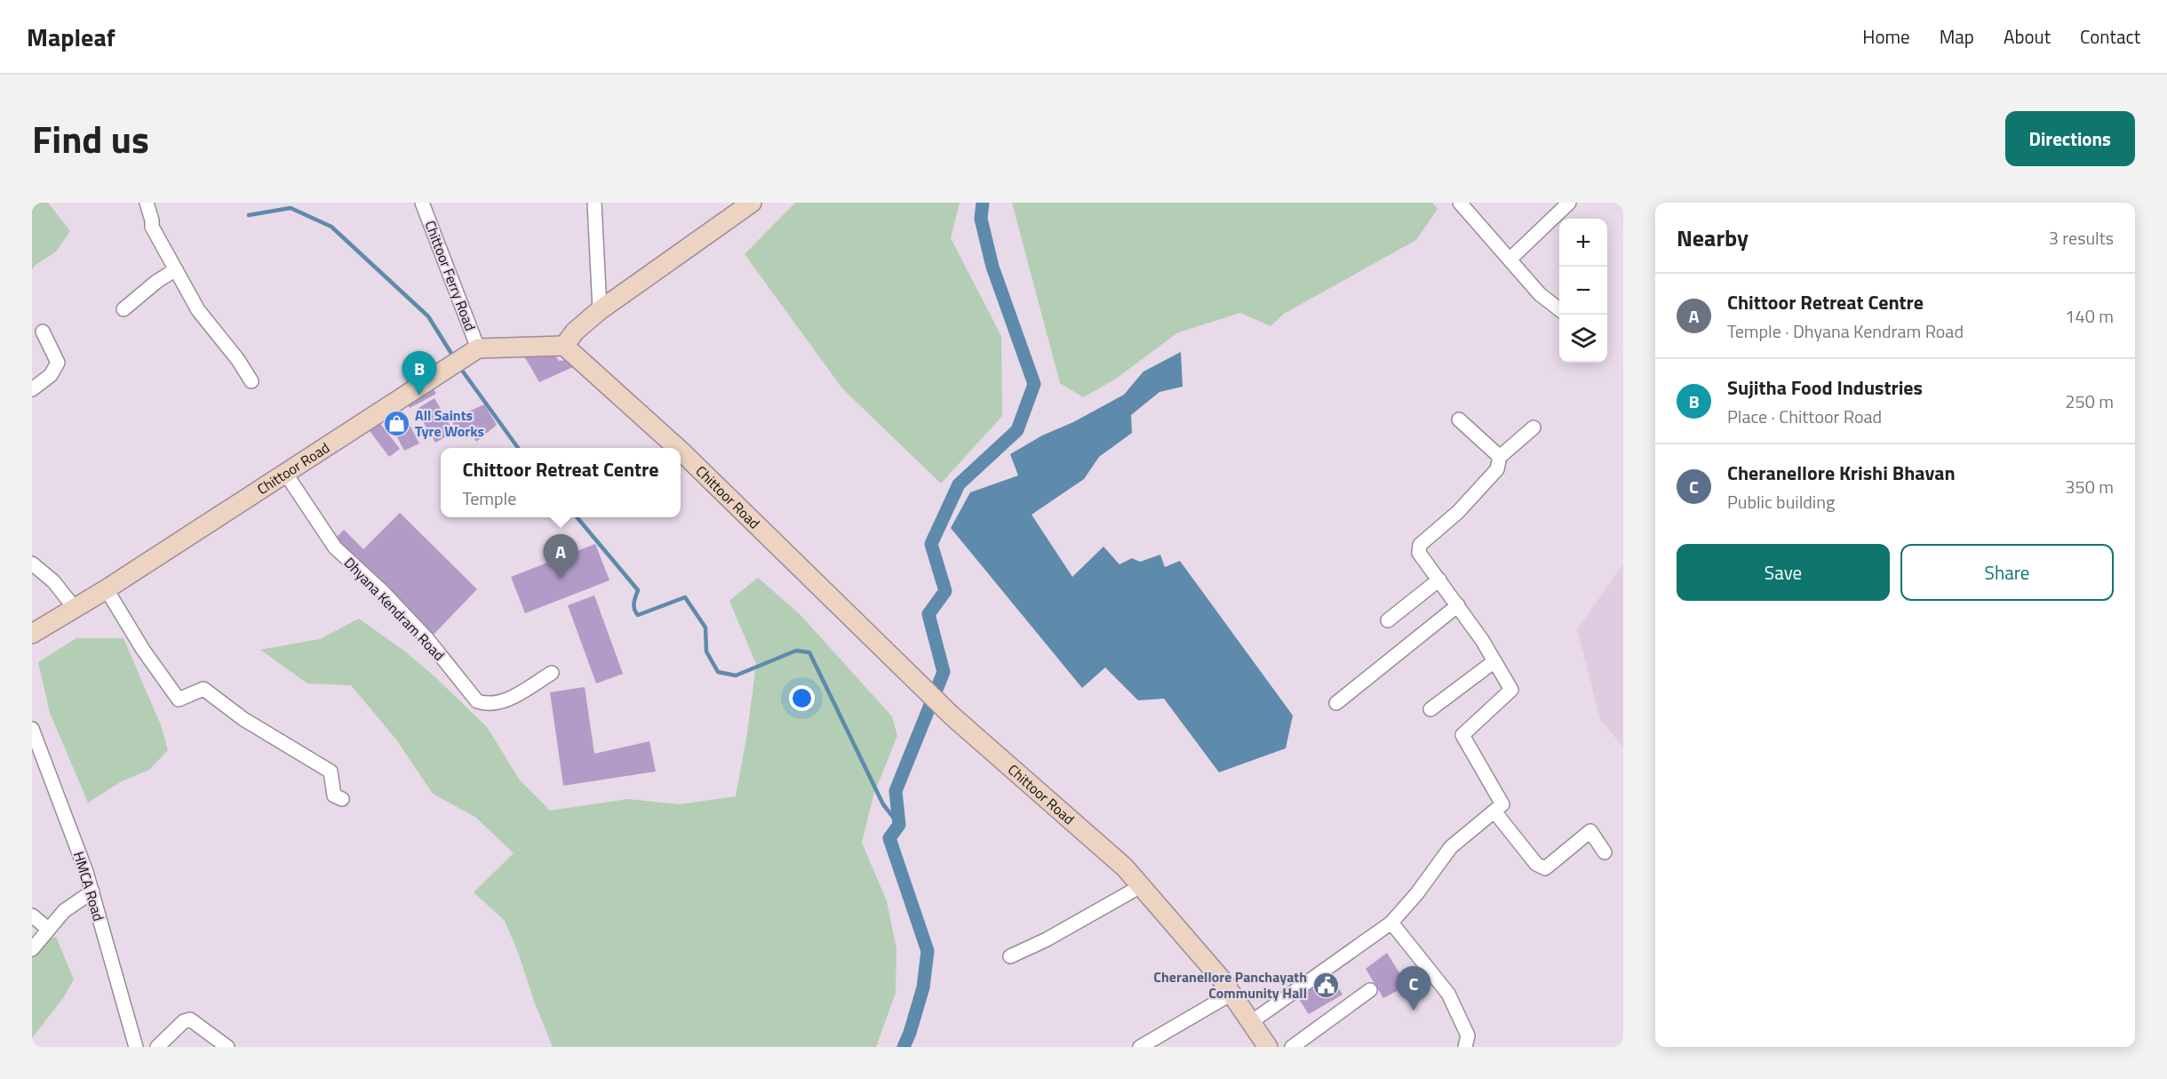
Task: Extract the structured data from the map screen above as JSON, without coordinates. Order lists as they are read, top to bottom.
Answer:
{
  "streets": {
    "main road": ["Chittoor Road"],
    "street": ["Chittoor Ferry Road", "Dhyana Kendram Road", "HMCA Road"]
  },
  "crossings": [
    ["Chittoor Ferry Road", "Chittoor Road"],
    ["Chittoor Road", "Dhyana Kendram Road"]
  ],
  "places": {
    "shop": ["All Saints Tyre Works"],
    "public building": ["Cheranellore Panchayath Community Hall"]
  },
  "page": {
    "header": "Mapleaf",
    "nav": [
      "Home",
      "Map",
      "About",
      "Contact"
    ],
    "title": "Find us",
    "buttons": [
      "Directions",
      ["Save", "Share"]
    ],
    "heading": ["Nearby", "3 results"],
    "map_buttons": ["+", "−"],
    "list": [
      {
        "mark": "A",
        "name": "Chittoor Retreat Centre",
        "note": "Temple · Dhyana Kendram Road",
        "value": "140 m"
      },
      {
        "mark": "B",
        "name": "Sujitha Food Industries",
        "note": "Place · Chittoor Road",
        "value": "250 m"
      },
      {
        "mark": "C",
        "name": "Cheranellore Krishi Bhavan",
        "note": "Public building",
        "value": "350 m"
      }
    ],
    "pins": ["B", "A", "C"],
    "popup": ["Chittoor Retreat Centre", "Temple"]
  }
}
